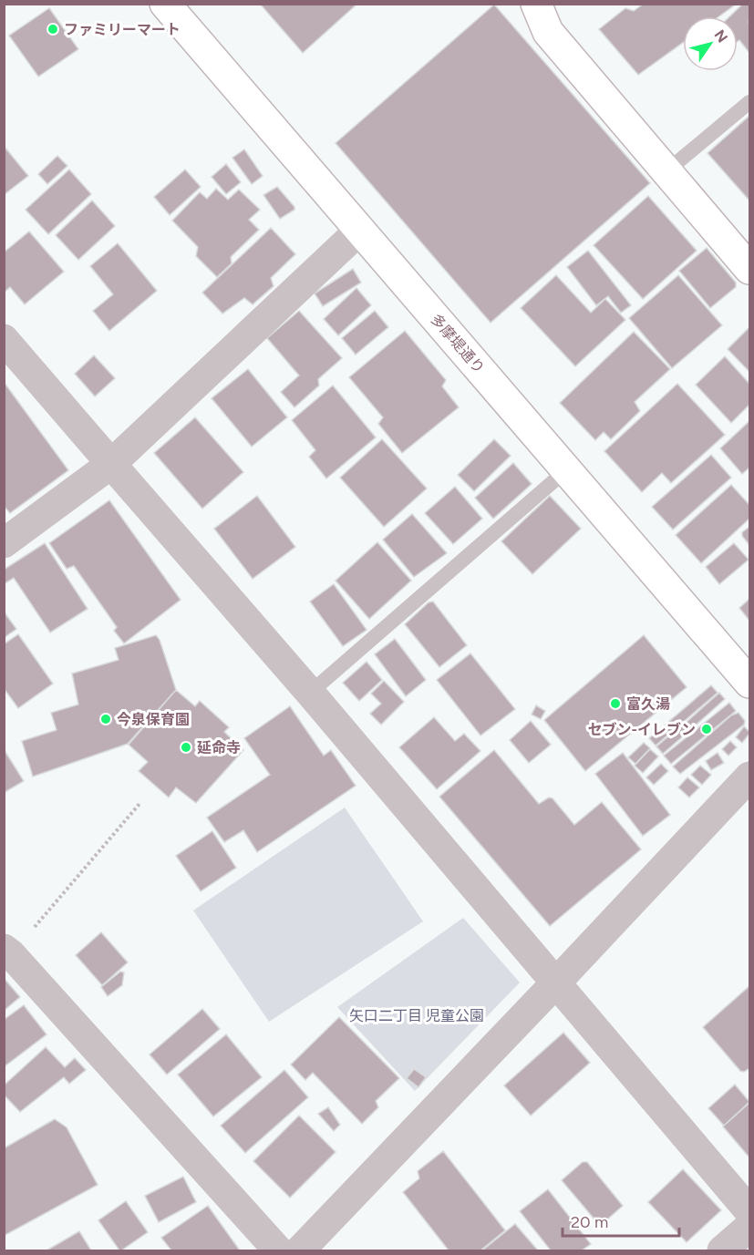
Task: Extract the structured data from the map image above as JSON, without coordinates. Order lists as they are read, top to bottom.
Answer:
{
  "streets": {
    "main road": ["多摩堤通り"]
  },
  "parks": ["矢口二丁目 児童公園"],
  "places": [
    "ファミリーマート",
    "富久湯",
    "今泉保育園",
    "セブン-イレブン",
    "延命寺"
  ],
  "scale_bar": "20 m",
  "north": "top right"
}
